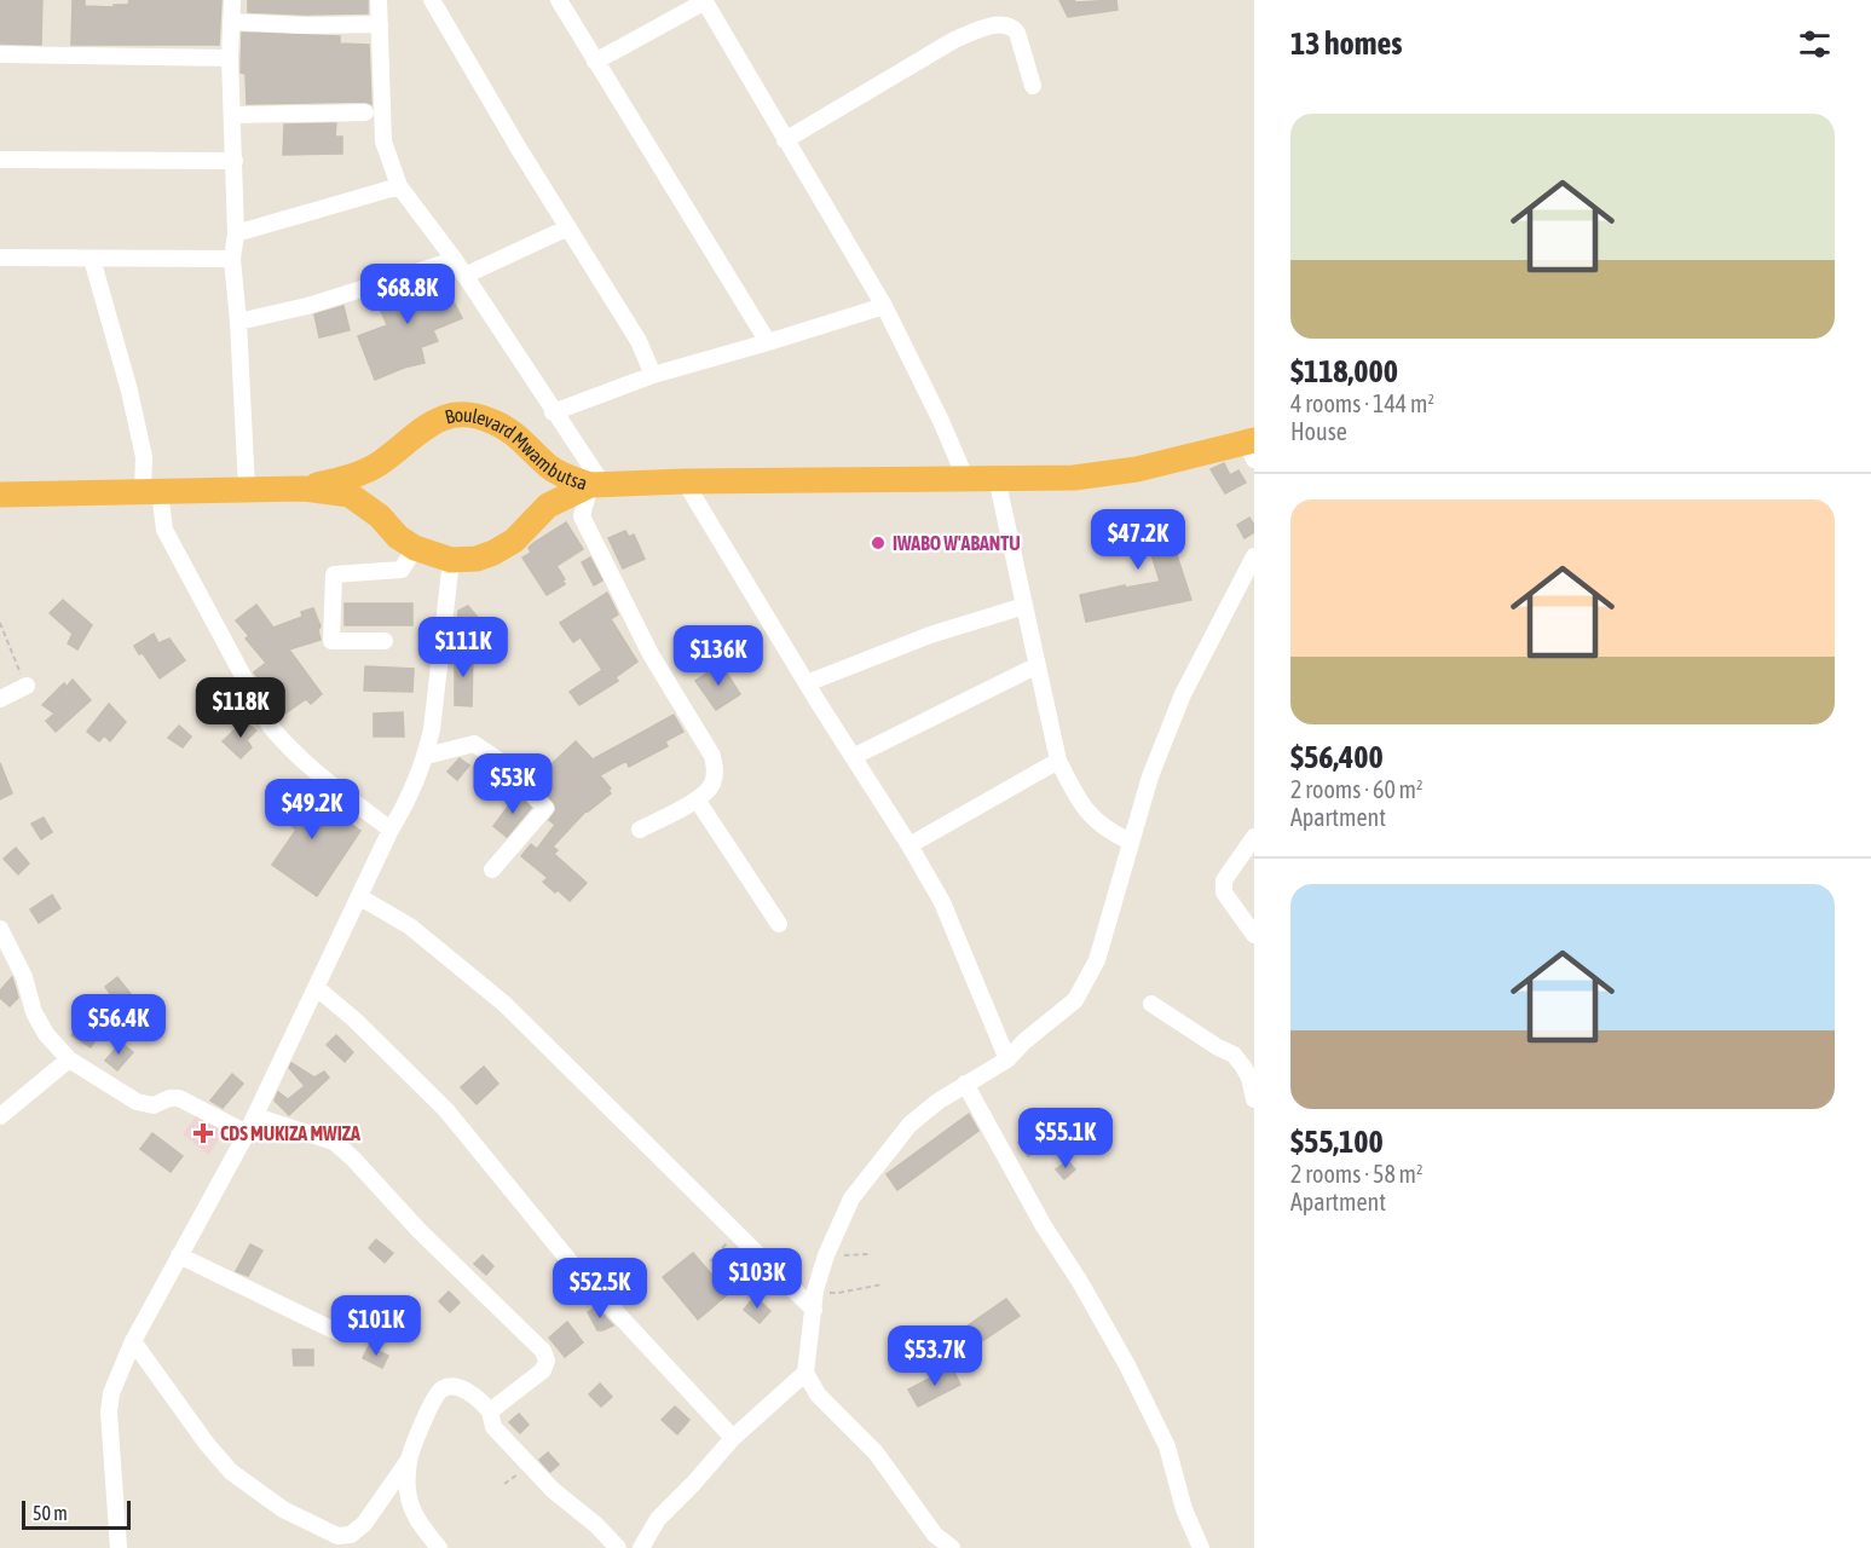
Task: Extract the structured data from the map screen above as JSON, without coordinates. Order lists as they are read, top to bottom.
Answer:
{
  "streets": {
    "highway": ["Boulevard Mwambutsa"]
  },
  "places": {
    "other": ["IWABO W'ABANTU"],
    "health": ["CDS MUKIZA MWIZA"]
  },
  "scale_bar": "50 m",
  "page": {
    "heading": "13 homes",
    "list": [
      {
        "name": "$118,000",
        "note": "4 rooms · 144 m² · House"
      },
      {
        "name": "$56,400",
        "note": "2 rooms · 60 m² · Apartment"
      },
      {
        "name": "$55,100",
        "note": "2 rooms · 58 m² · Apartment"
      }
    ],
    "price": [
      "$68.8K",
      "$47.2K",
      "$111K",
      "$136K",
      "$118K",
      "$53K",
      "$49.2K",
      "$56.4K",
      "$55.1K",
      "$103K",
      "$52.5K",
      "$101K",
      "$53.7K"
    ],
    "scale": "50 m"
  }
}
